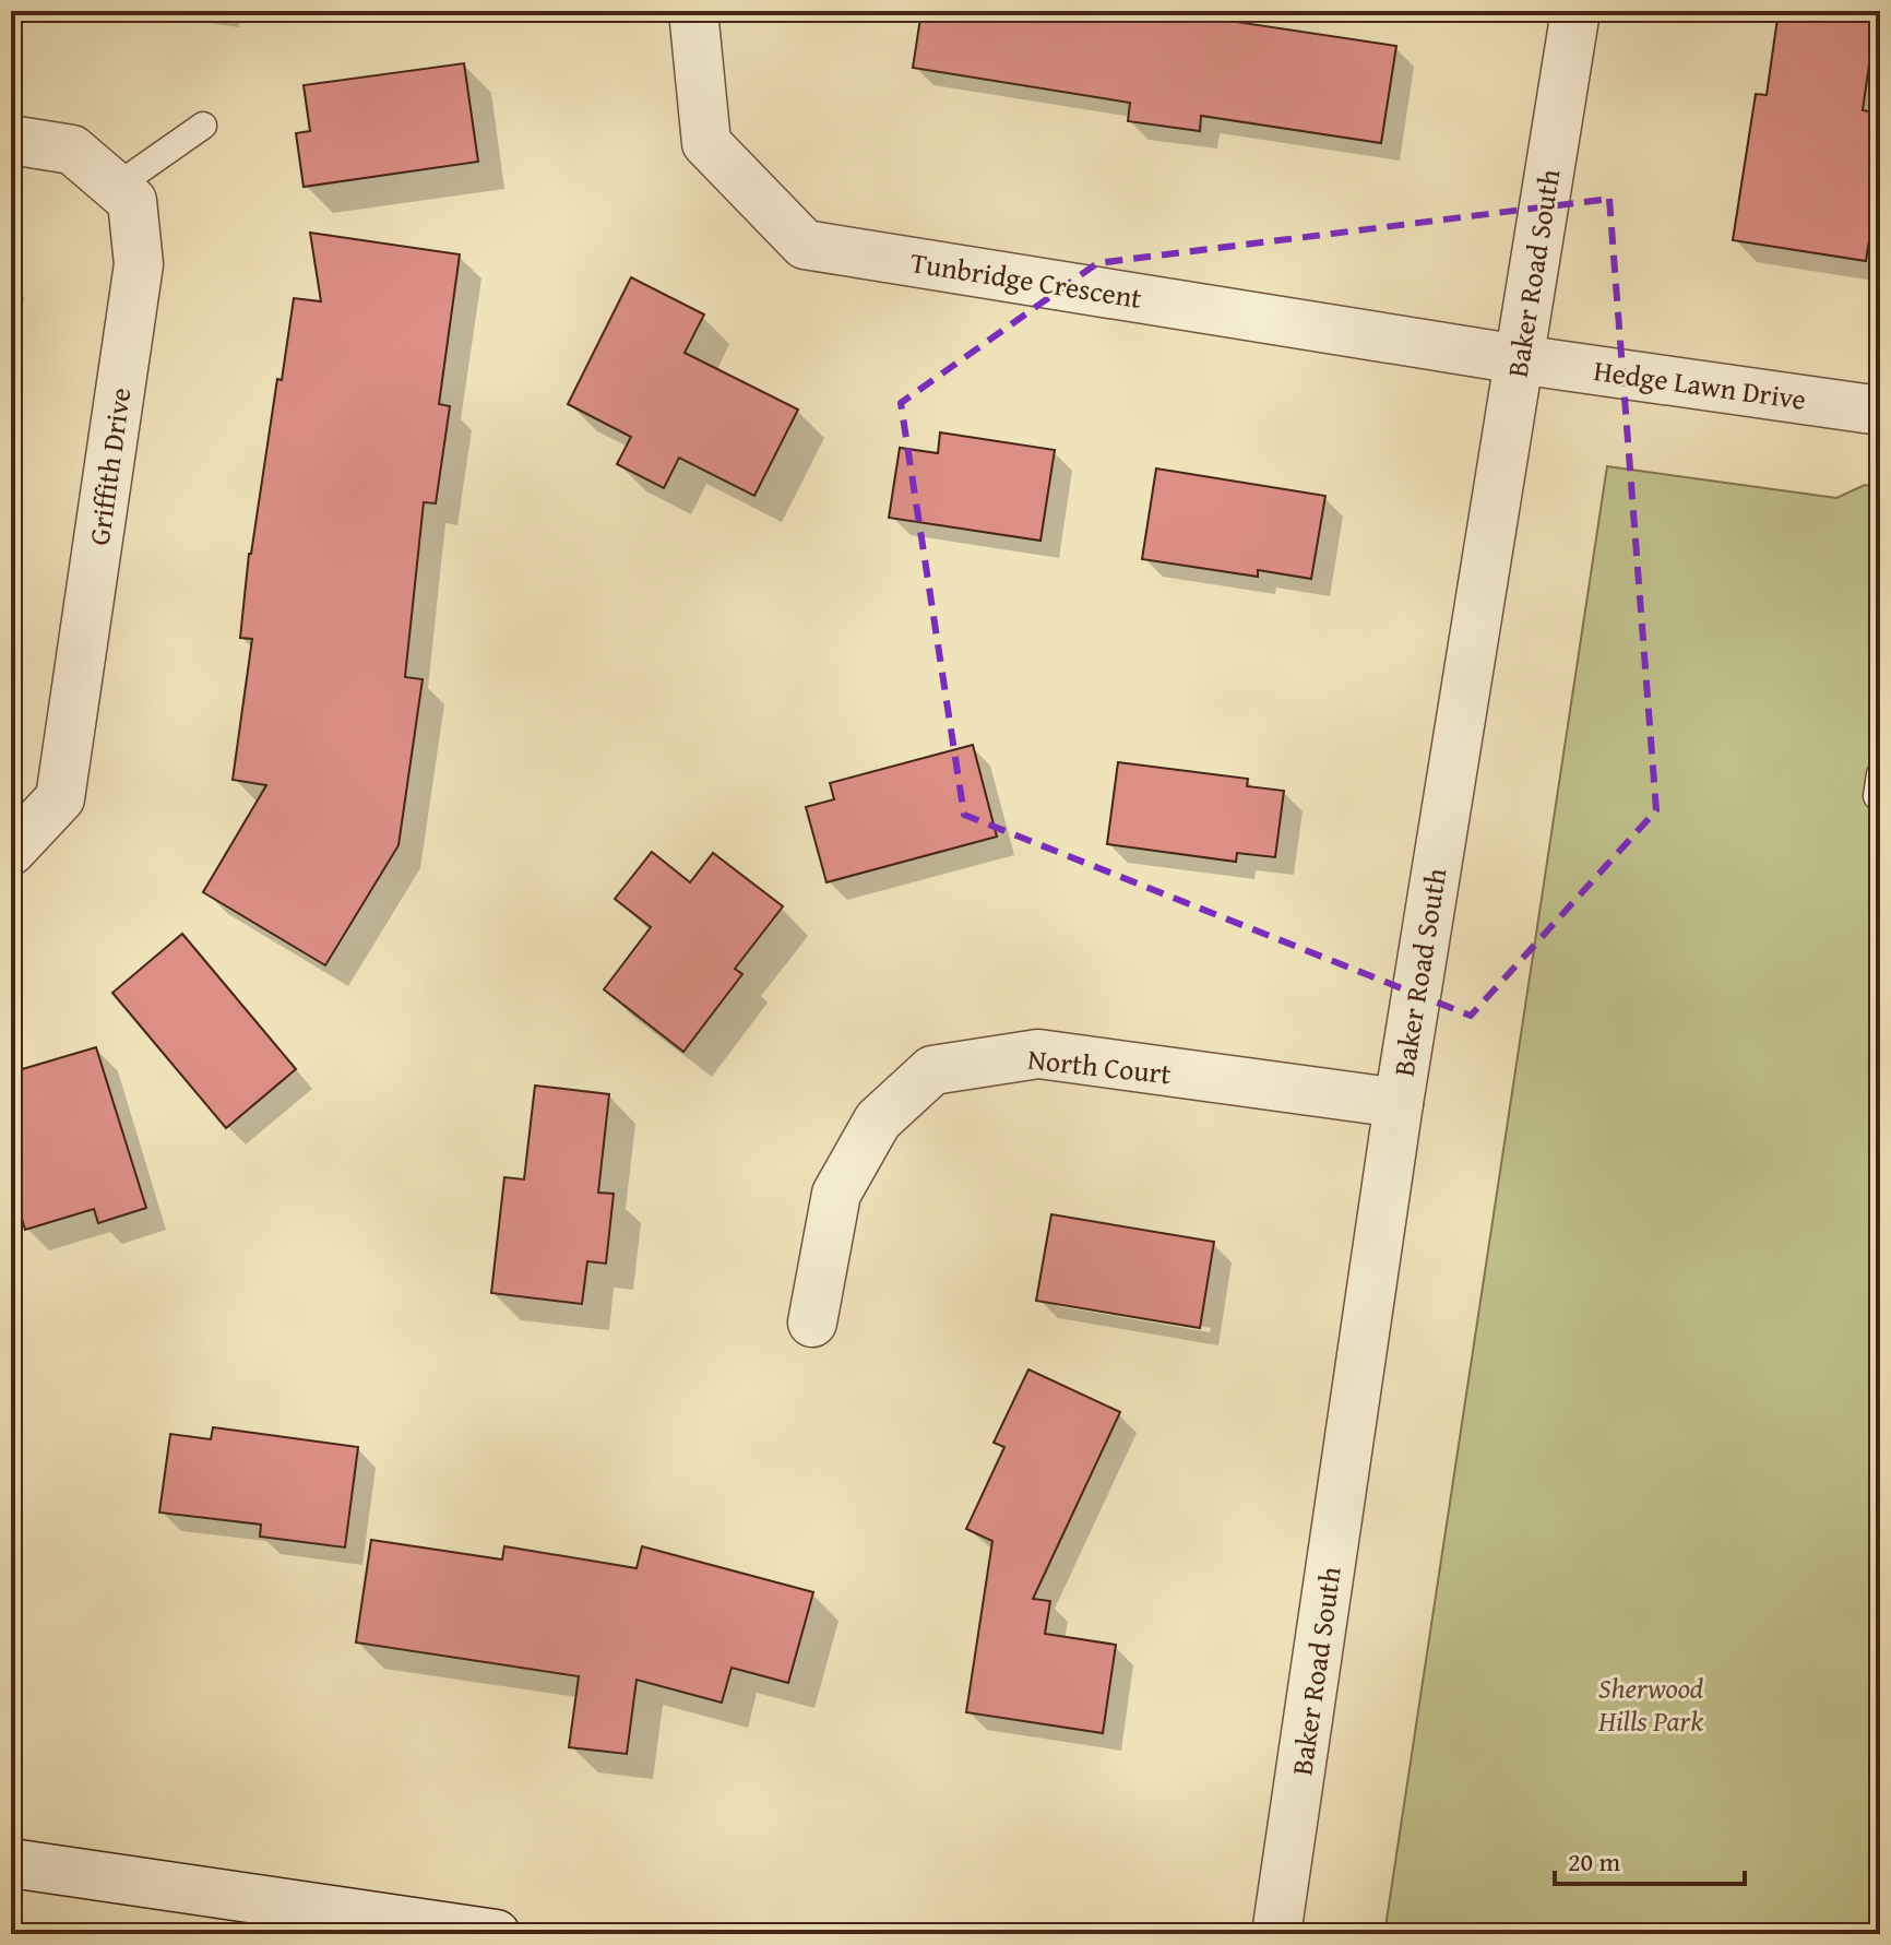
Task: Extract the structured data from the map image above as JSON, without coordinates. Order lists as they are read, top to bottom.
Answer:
{
  "streets": {
    "street": [
      "Baker Road South",
      "Tunbridge Crescent",
      "Hedge Lawn Drive",
      "Griffith Drive",
      "North Court"
    ]
  },
  "crossings": [
    ["Baker Road South", "Tunbridge Crescent"],
    ["Baker Road South", "Hedge Lawn Drive"],
    ["Baker Road South", "North Court"],
    ["Tunbridge Crescent", "Hedge Lawn Drive"]
  ],
  "parks": ["Sherwood Hills Park"],
  "scale_bar": "20 m"
}
